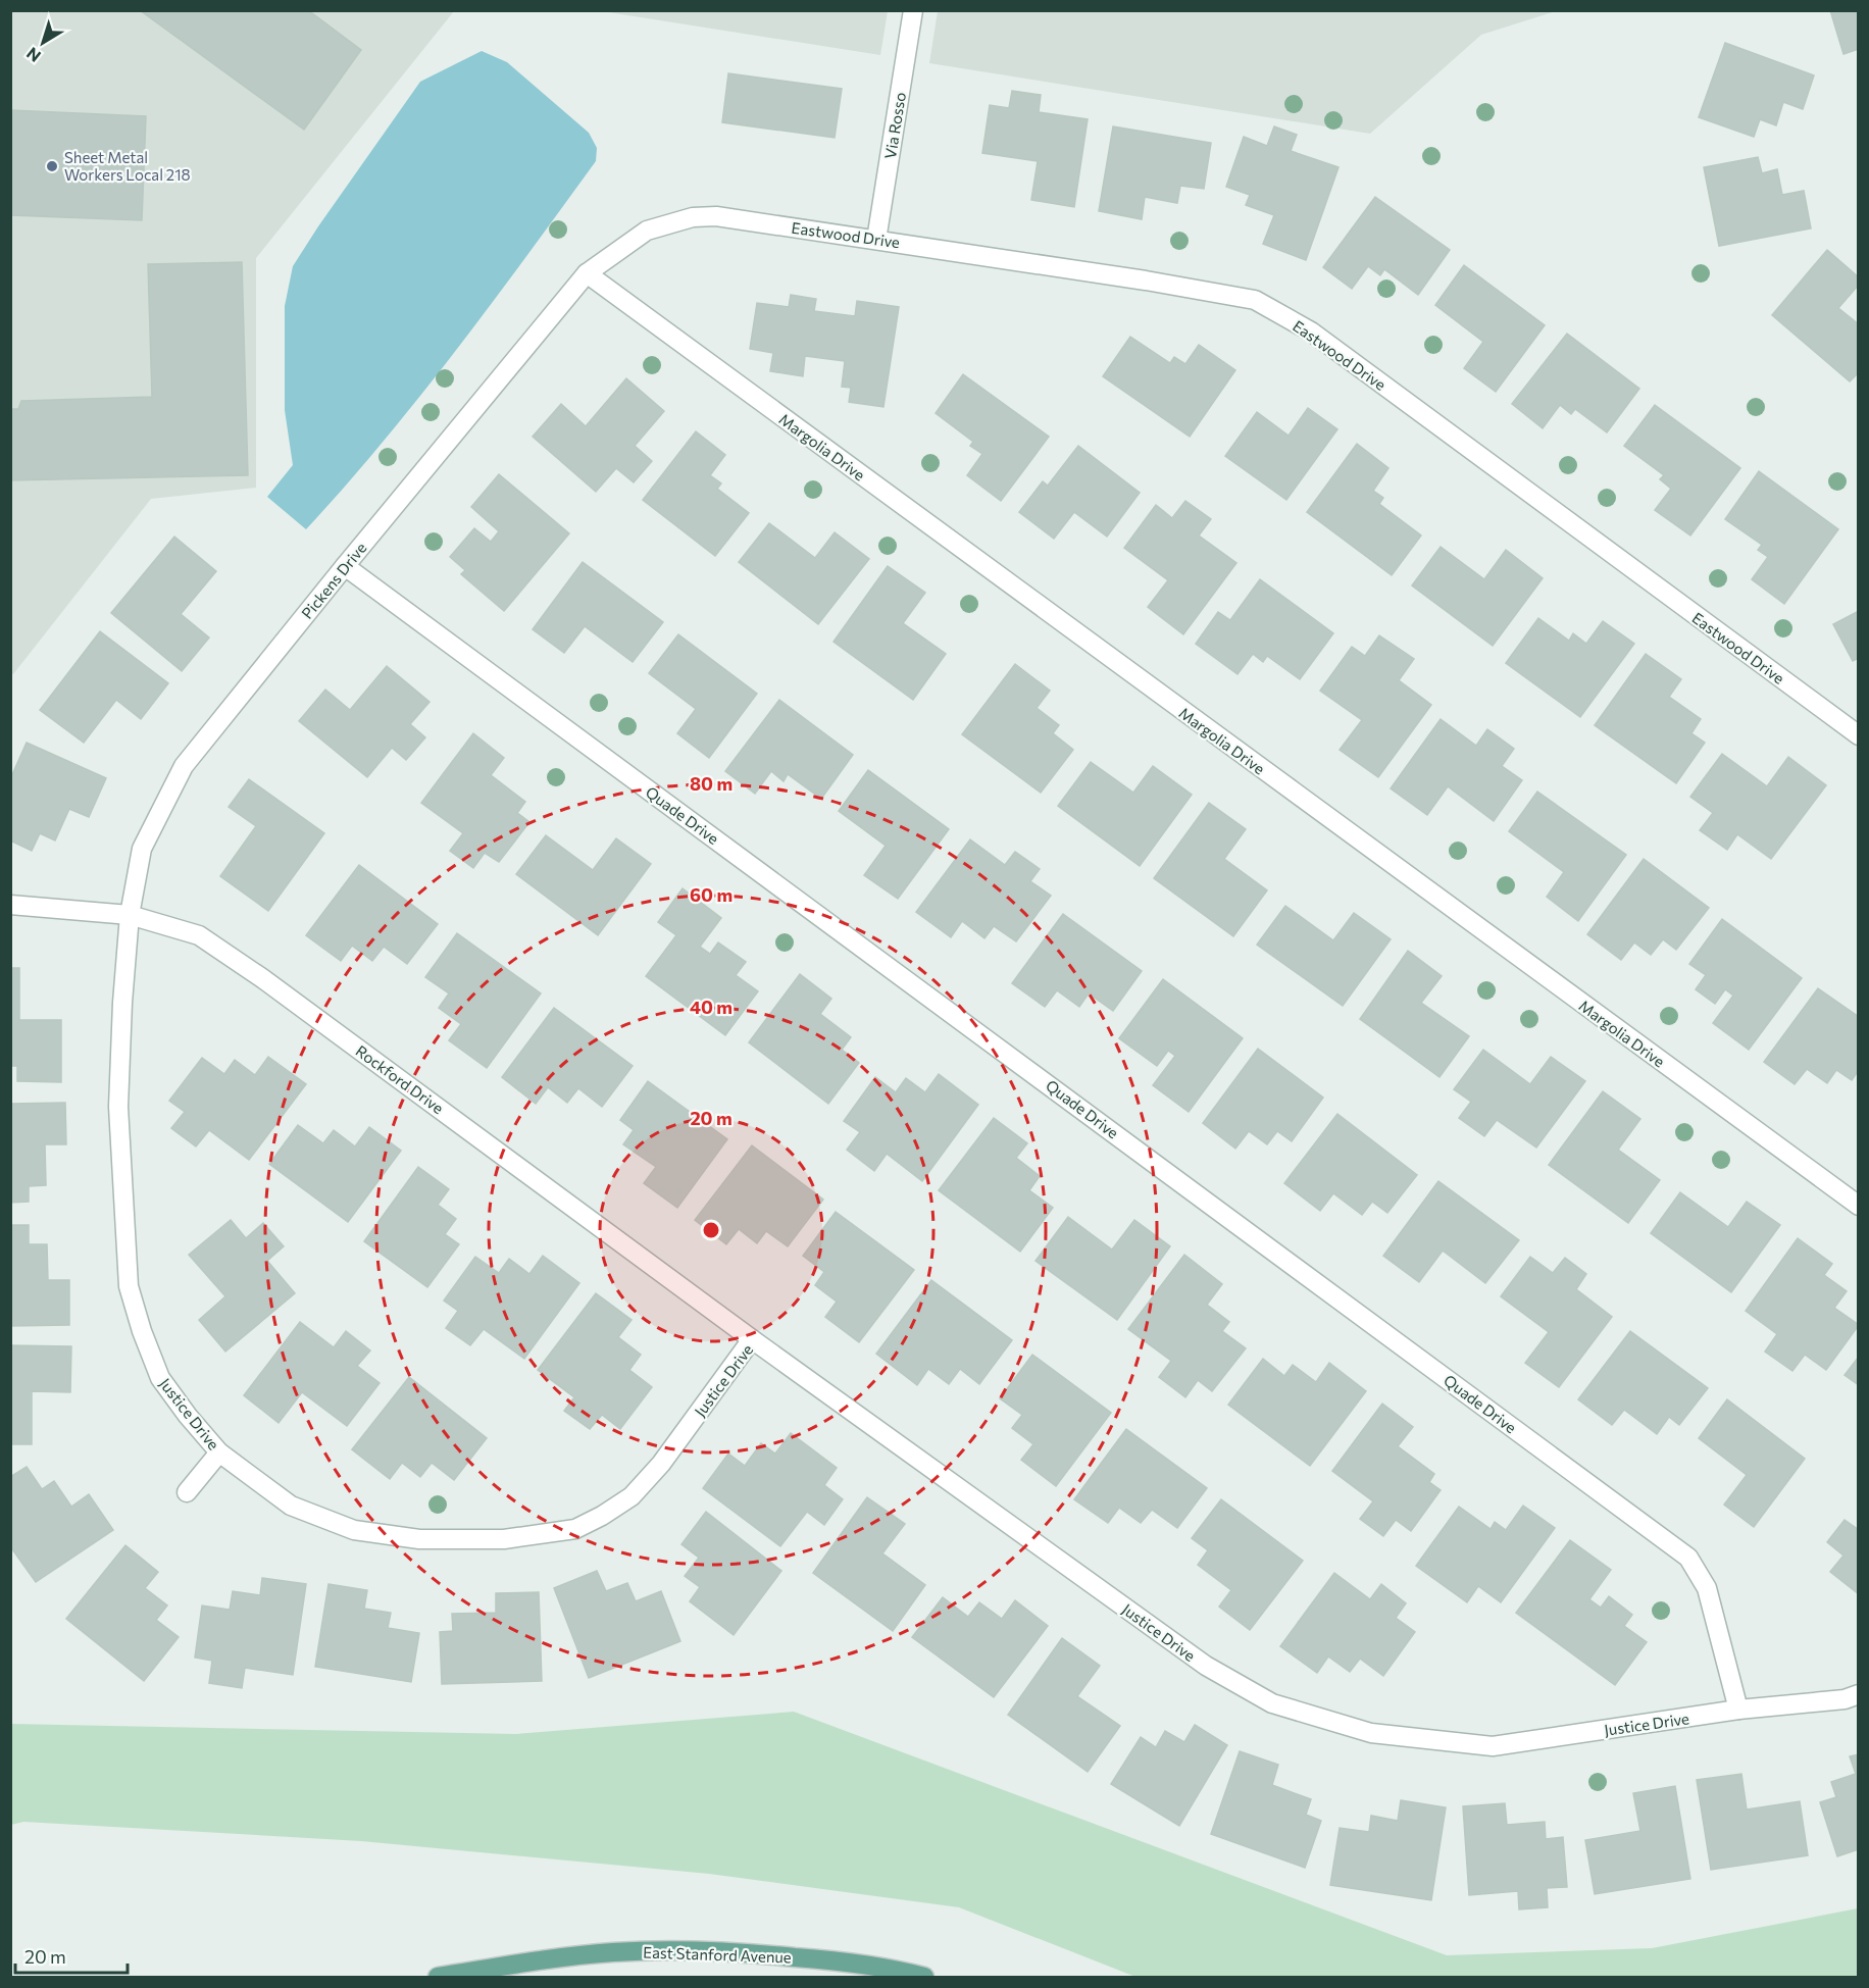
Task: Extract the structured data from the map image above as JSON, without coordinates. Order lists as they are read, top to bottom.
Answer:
{
  "streets": {
    "main road": ["East Stanford Avenue"],
    "street": [
      "Via Rosso",
      "Eastwood Drive",
      "Margolia Drive",
      "Pickens Drive",
      "Quade Drive",
      "Rockford Drive",
      "Justice Drive"
    ]
  },
  "crossings": [
    ["Via Rosso", "Eastwood Drive"],
    ["Eastwood Drive", "Margolia Drive"],
    ["Eastwood Drive", "Pickens Drive"],
    ["Margolia Drive", "Pickens Drive"],
    ["Pickens Drive", "Quade Drive"],
    ["Pickens Drive", "Rockford Drive"],
    ["Pickens Drive", "Justice Drive"],
    ["Quade Drive", "Justice Drive"],
    ["Rockford Drive", "Justice Drive"]
  ],
  "places": ["Sheet Metal Workers Local 218"],
  "scale_bar": "20 m",
  "north": "bottom left",
  "rings": [
    "80 m",
    "60 m",
    "40 m",
    "20 m"
  ]
}
